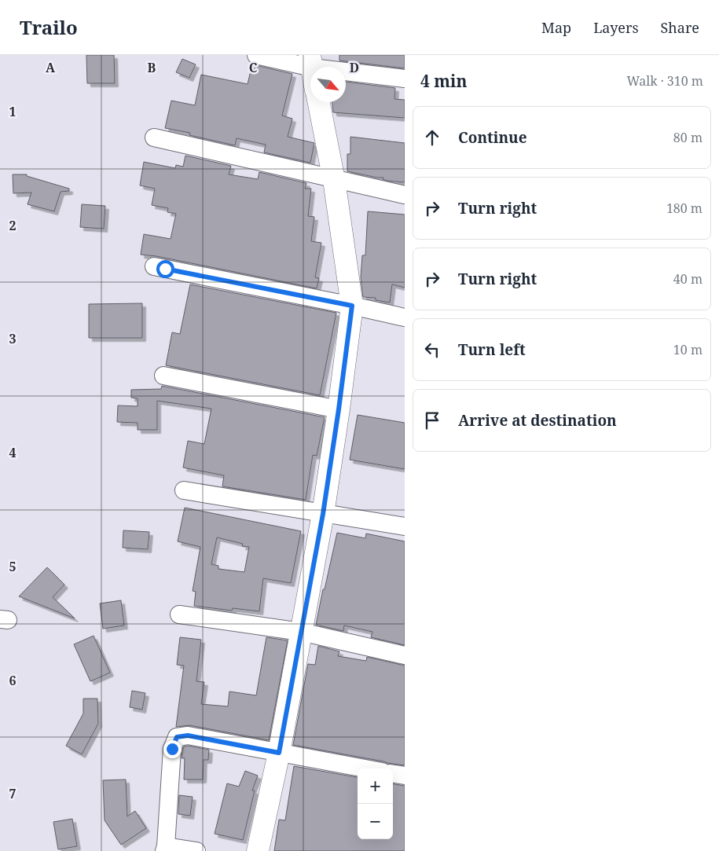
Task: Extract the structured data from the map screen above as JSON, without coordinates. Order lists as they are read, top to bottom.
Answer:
{
  "north": "bottom right",
  "page": {
    "header": "Trailo",
    "nav": ["Map", "Layers", "Share"],
    "heading": ["4 min", "Walk · 310 m"],
    "list": [
      ["Continue", "80 m"],
      ["Turn right", "180 m"],
      ["Turn right", "40 m"],
      ["Turn left", "10 m"],
      "Arrive at destination"
    ],
    "map_buttons": ["+", "−"]
  },
  "grid": {
    "columns": [
      "A",
      "B",
      "C",
      "D"
    ],
    "rows": [
      "1",
      "2",
      "3",
      "4",
      "5",
      "6",
      "7"
    ]
  }
}
